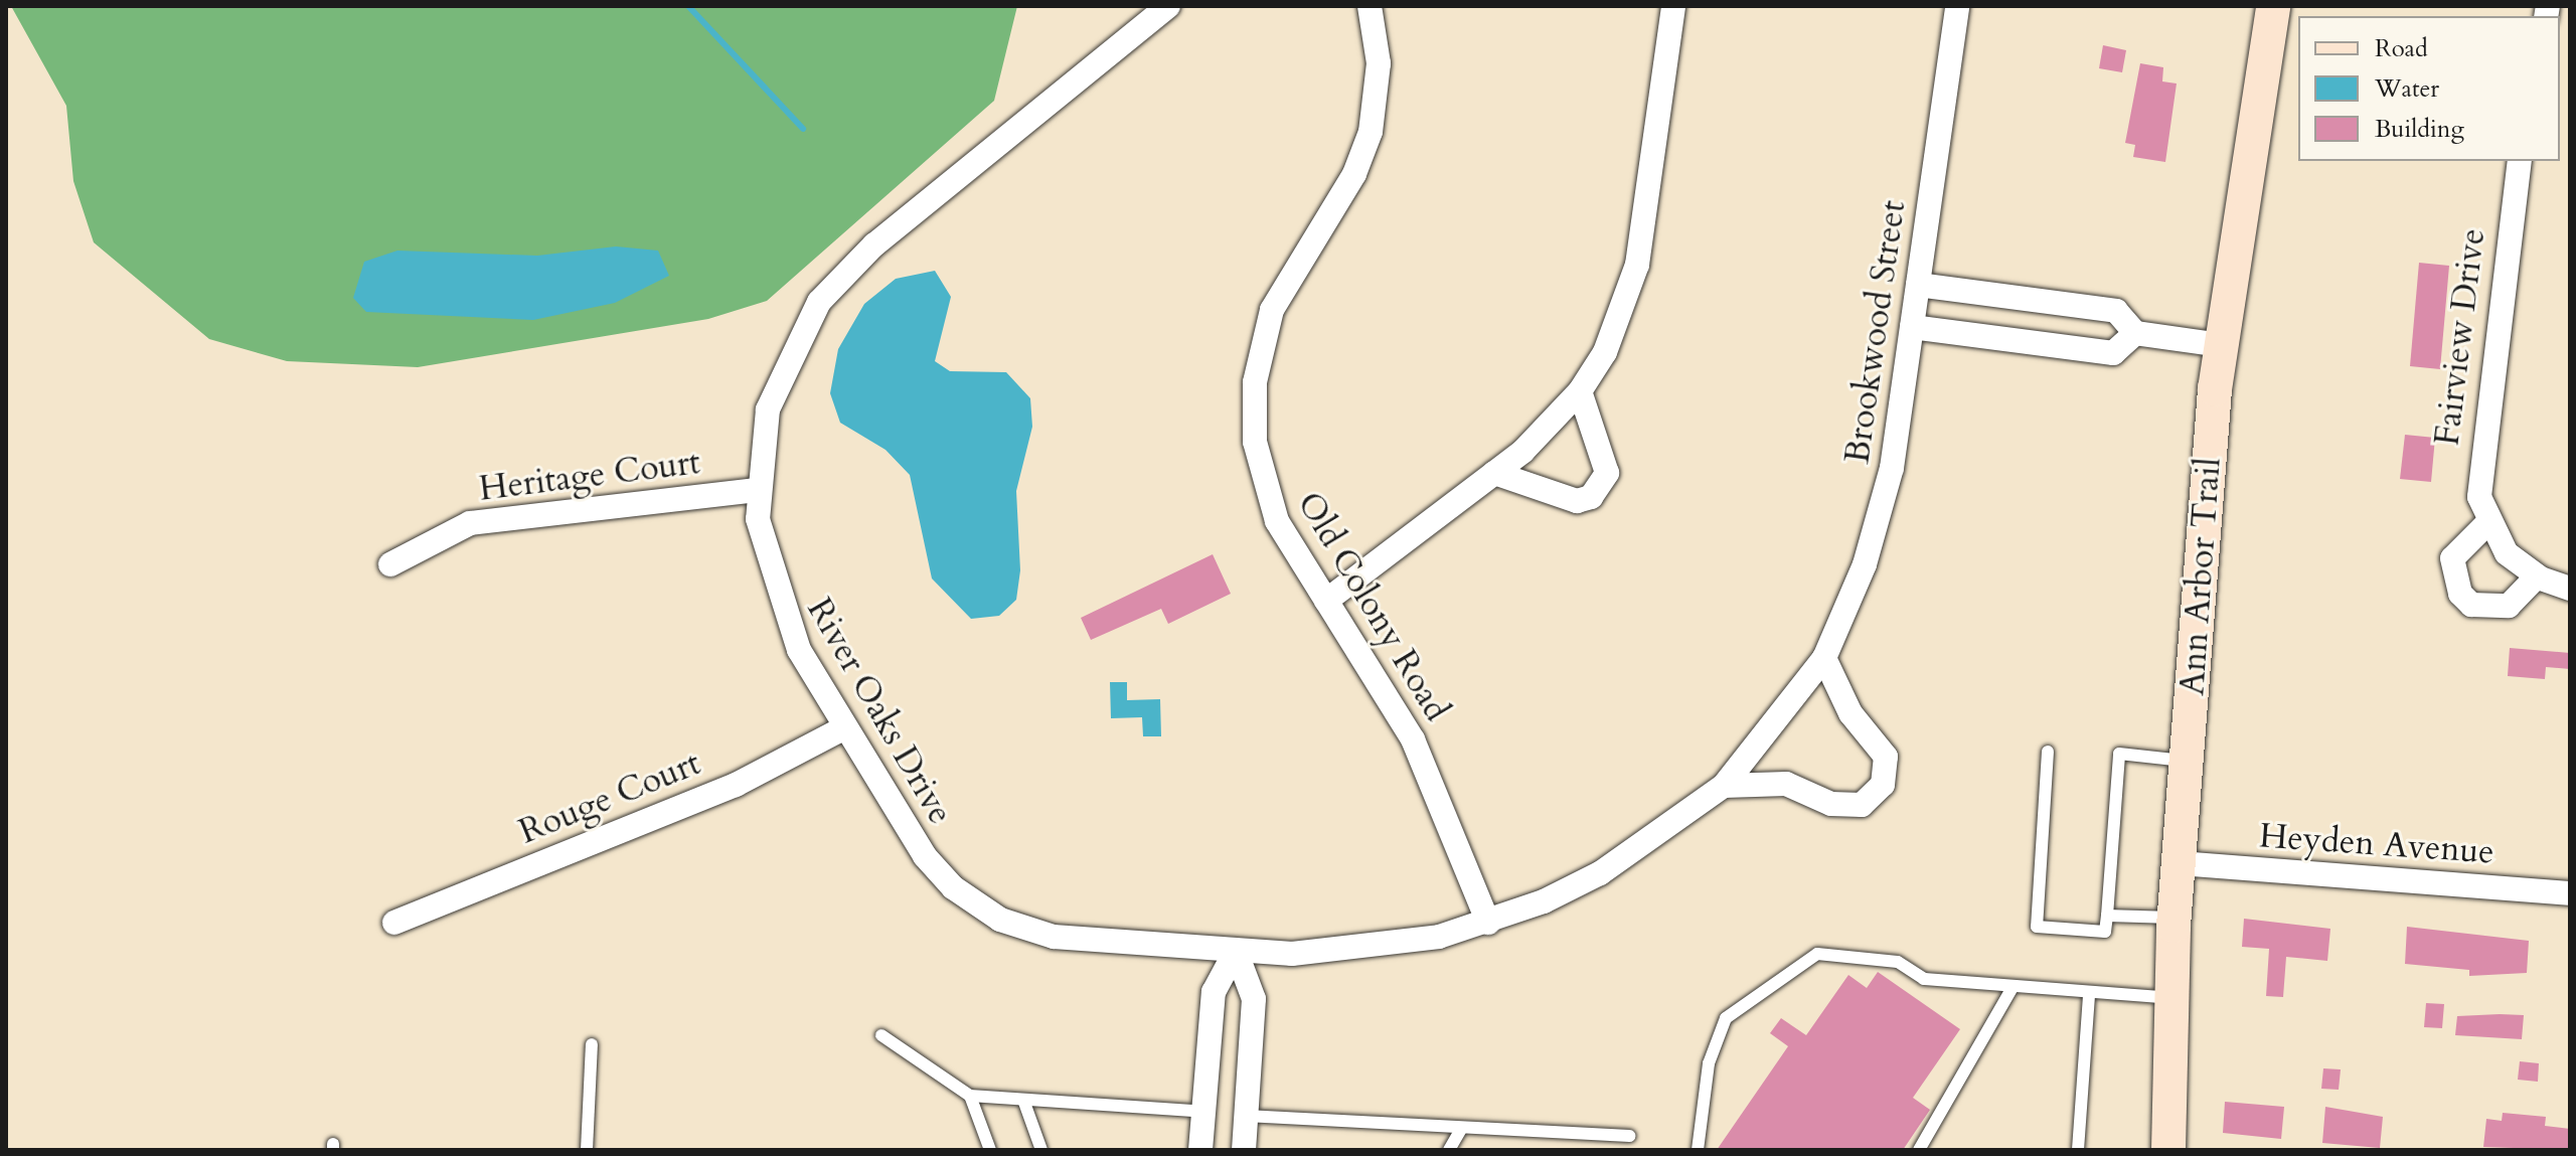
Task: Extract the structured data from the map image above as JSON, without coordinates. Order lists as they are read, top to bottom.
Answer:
{
  "streets": {
    "street": [
      "Brookwood Street",
      "Fairview Drive",
      "Heritage Court",
      "Ann Arbor Trail",
      "Old Colony Road",
      "River Oaks Drive",
      "Rouge Court",
      "Heyden Avenue"
    ]
  },
  "crossings": [
    ["Brookwood Street", "Old Colony Road"],
    ["Brookwood Street", "River Oaks Drive"],
    ["Heritage Court", "River Oaks Drive"],
    ["Ann Arbor Trail", "Heyden Avenue"],
    ["River Oaks Drive", "Rouge Court"]
  ],
  "legend": ["Road", "Water", "Building"]
}
